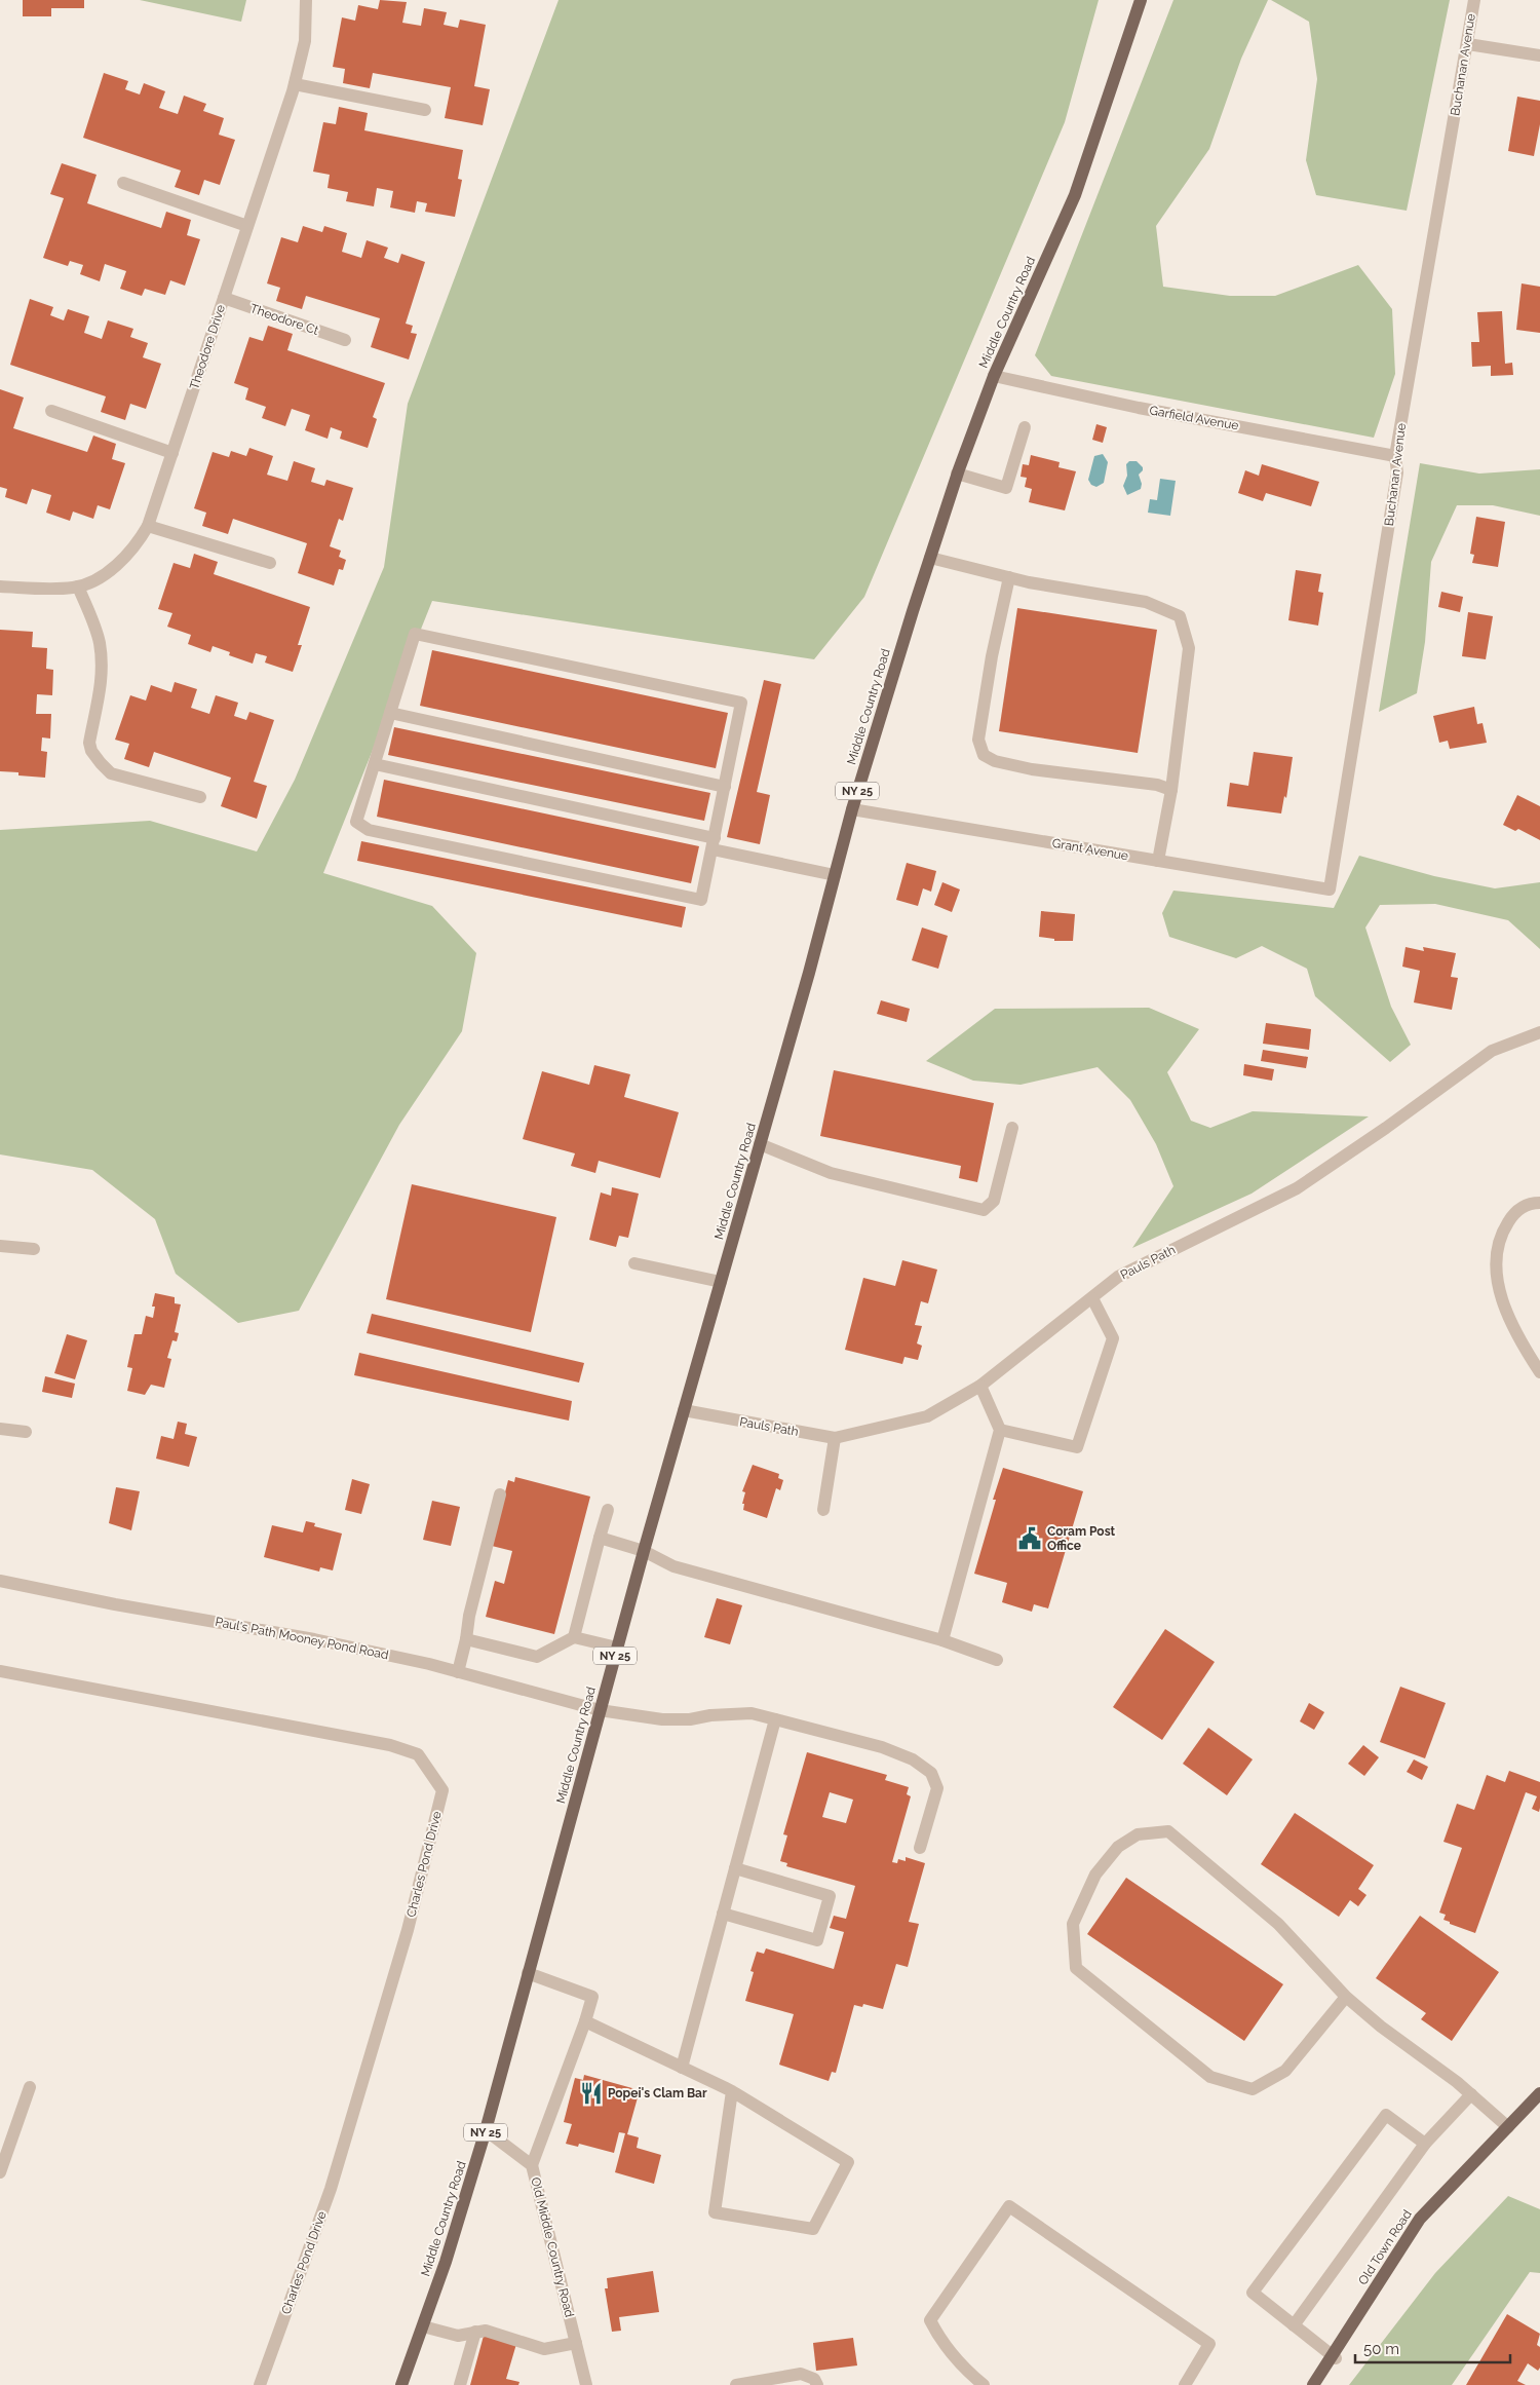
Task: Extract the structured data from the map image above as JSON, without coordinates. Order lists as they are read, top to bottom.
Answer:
{
  "streets": {
    "main road": ["Middle Country Road", "NY 25", "Old Town Road"],
    "street": [
      "Buchanan Avenue",
      "Theodore Ct",
      "Theodore Drive",
      "Garfield Avenue",
      "Grant Avenue",
      "Pauls Path",
      "Paul's Path Mooney Pond Road",
      "Charles Pond Drive",
      "Old Middle Country Road"
    ]
  },
  "crossings": [
    ["Buchanan Avenue", "Garfield Avenue"],
    ["Buchanan Avenue", "Grant Avenue"],
    ["Middle Country Road", "Garfield Avenue"],
    ["Middle Country Road", "Grant Avenue"],
    ["Middle Country Road", "Pauls Path"],
    ["Middle Country Road", "Paul's Path Mooney Pond Road"],
    ["Middle Country Road", "Old Middle Country Road"],
    ["Theodore Ct", "Theodore Drive"]
  ],
  "places": {
    "public building": ["Coram Post Office"],
    "restaurant": ["Popei's Clam Bar"]
  },
  "scale_bar": "50 m"
}
